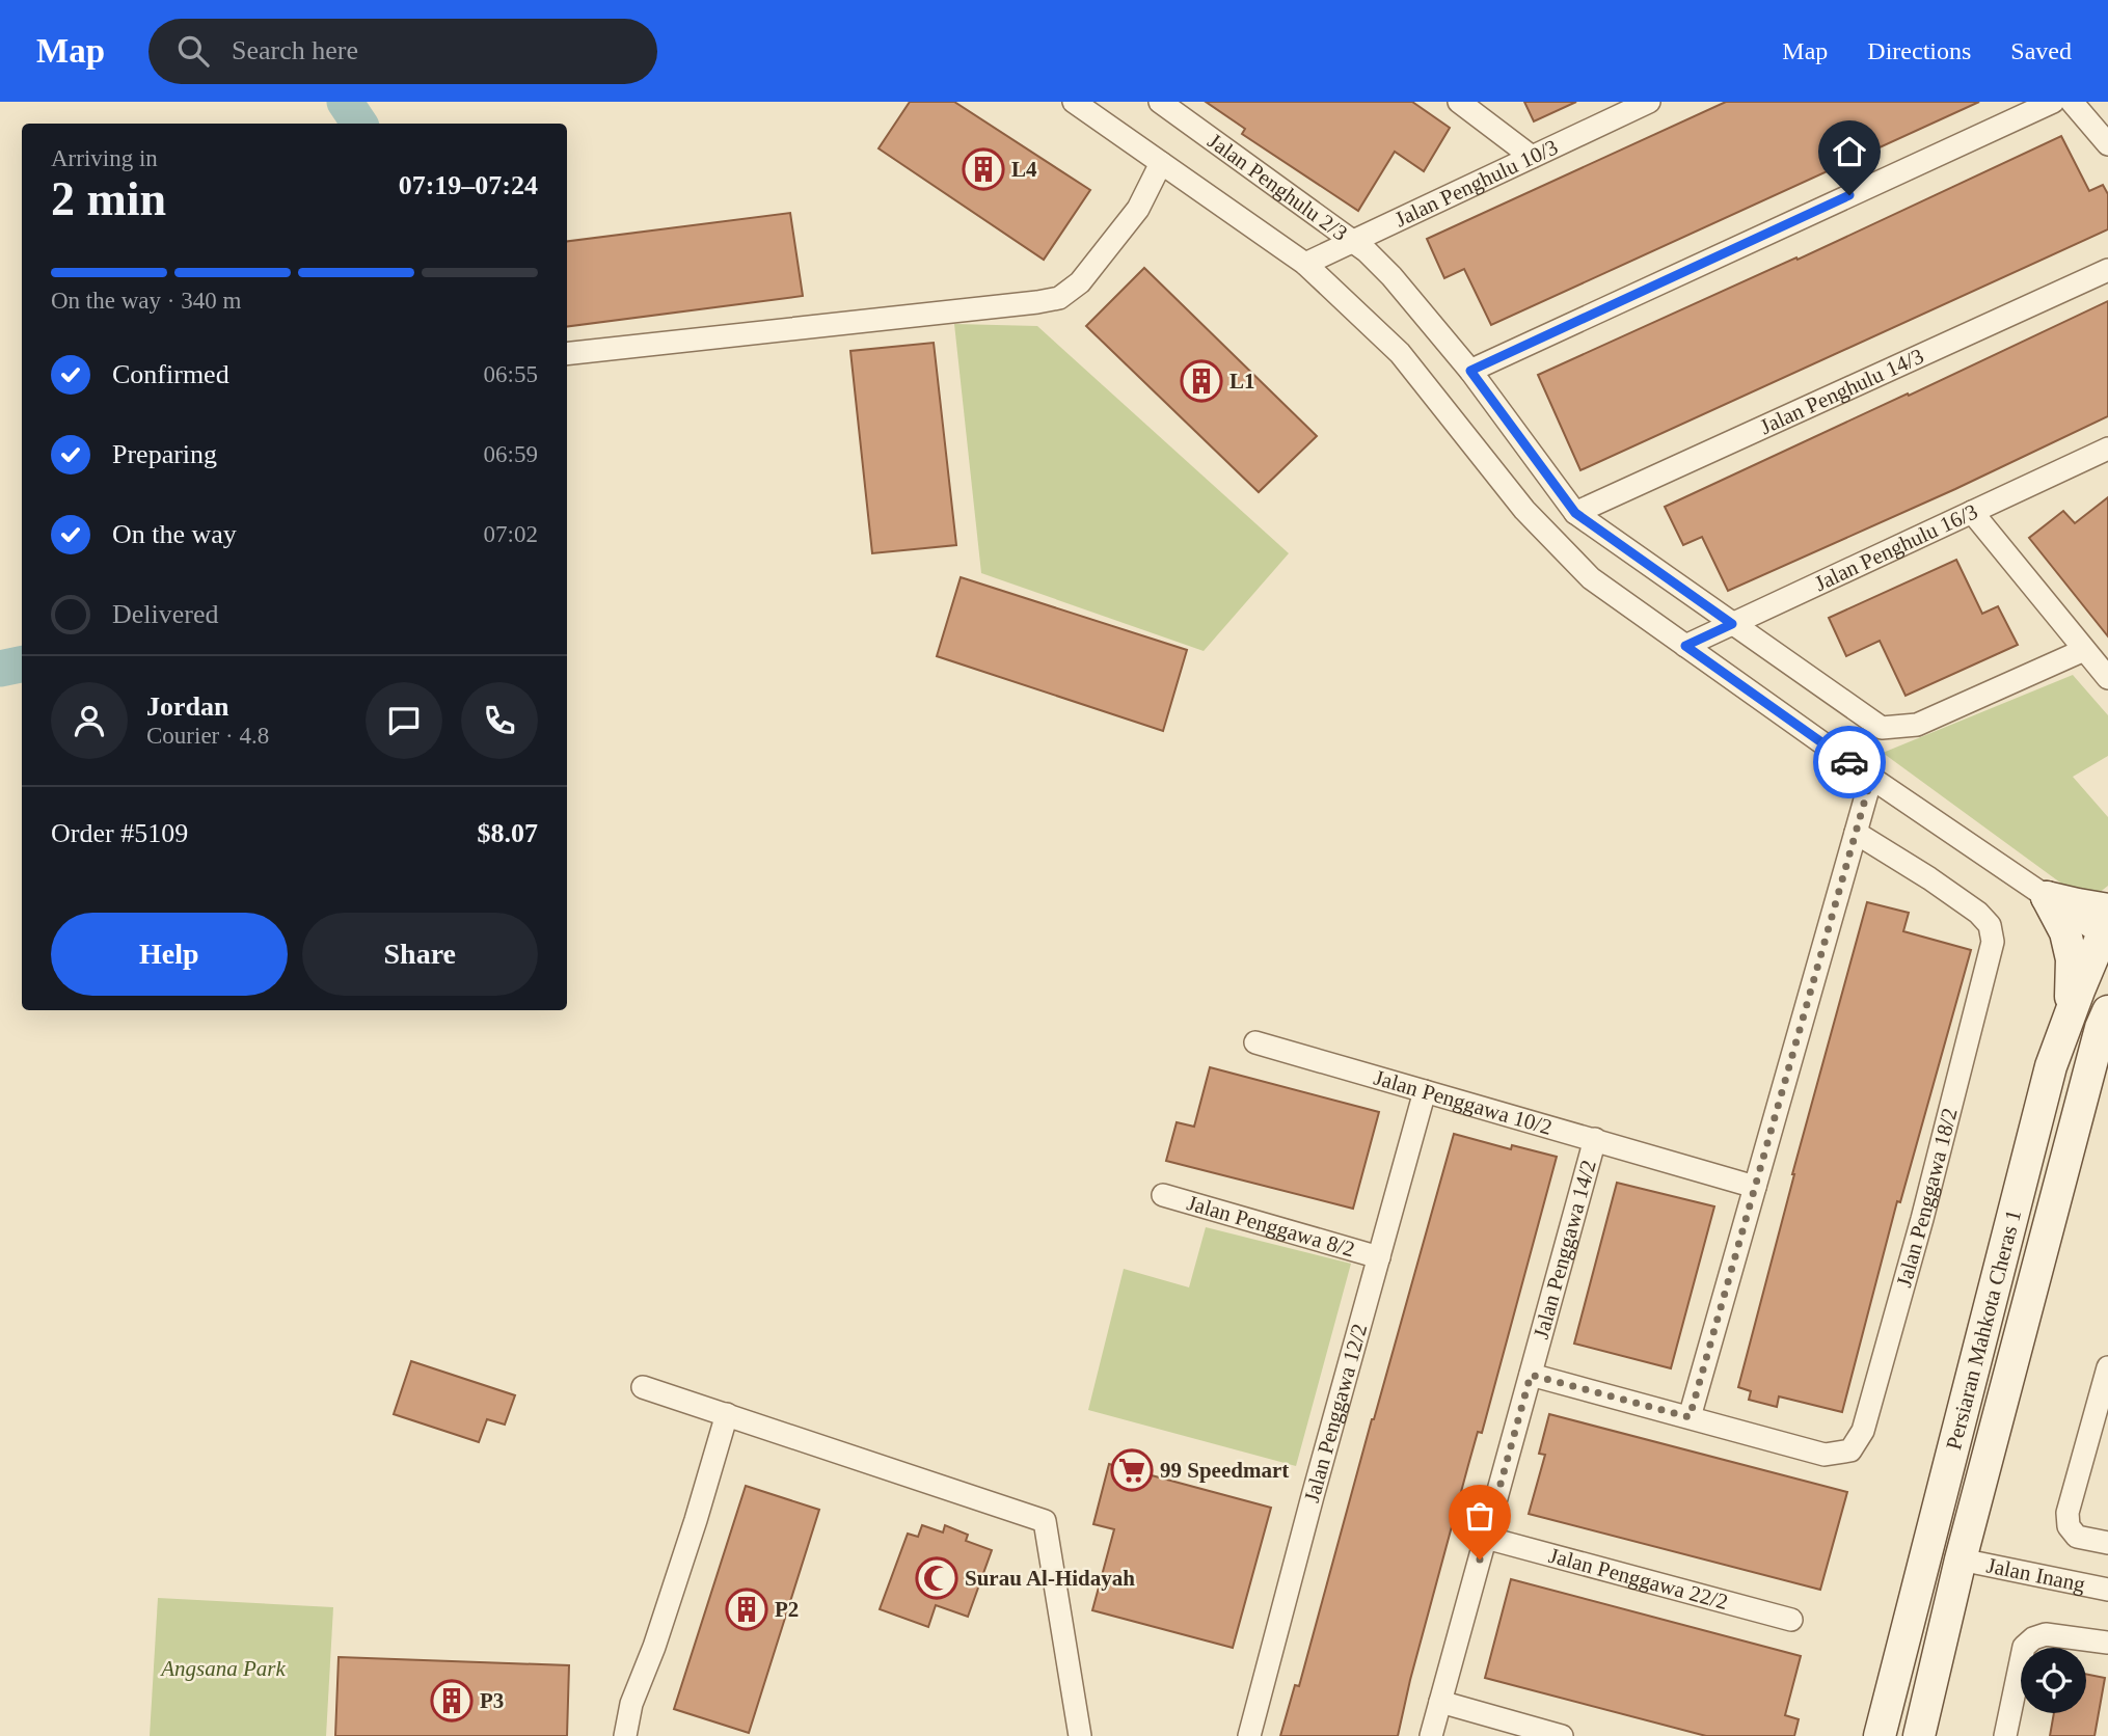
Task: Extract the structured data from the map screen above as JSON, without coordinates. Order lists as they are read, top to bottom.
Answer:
{
  "streets": {
    "main road": ["Persiaran Mahkota Cheras 1"],
    "street": [
      "Jalan Penghulu 10/3",
      "Jalan Penghulu 2/3",
      "Jalan Penghulu 14/3",
      "Jalan Penghulu 16/3",
      "Jalan Penggawa 10/2",
      "Jalan Penggawa 18/2",
      "Jalan Penggawa 8/2",
      "Jalan Penggawa 14/2",
      "Jalan Penggawa 12/2",
      "Jalan Inang",
      "Jalan Penggawa 22/2"
    ]
  },
  "crossings": [
    ["Jalan Penghulu 10/3", "Jalan Penghulu 2/3"],
    ["Jalan Penghulu 2/3", "Jalan Penghulu 14/3"],
    ["Jalan Penghulu 2/3", "Jalan Penghulu 16/3"],
    ["Jalan Penggawa 10/2", "Jalan Penggawa 14/2"],
    ["Jalan Penggawa 10/2", "Jalan Penggawa 12/2"],
    ["Jalan Penggawa 8/2", "Jalan Penggawa 12/2"],
    ["Jalan Penggawa 14/2", "Jalan Penggawa 22/2"],
    ["Persiaran Mahkota Cheras 1", "Jalan Inang"]
  ],
  "parks": ["Angsana Park"],
  "places": {
    "building": [
      "L4",
      "L1",
      "P2",
      "P3"
    ],
    "supermarket": ["99 Speedmart"],
    "mosque": ["Surau Al-Hidayah"]
  },
  "page": {
    "header": "Map",
    "search": "Search here",
    "nav": ["Map", "Directions", "Saved"],
    "heading": ["2 min", "Arriving in", "07:19–07:24"],
    "panel": [
      "Jordan",
      "Courier · 4.8",
      "Order #5109",
      "$8.07"
    ],
    "bar": "On the way · 340 m",
    "list": [
      ["Confirmed", "06:55"],
      ["Preparing", "06:59"],
      ["On the way", "07:02"],
      "Delivered"
    ],
    "buttons": ["Help", "Share"]
  }
}
